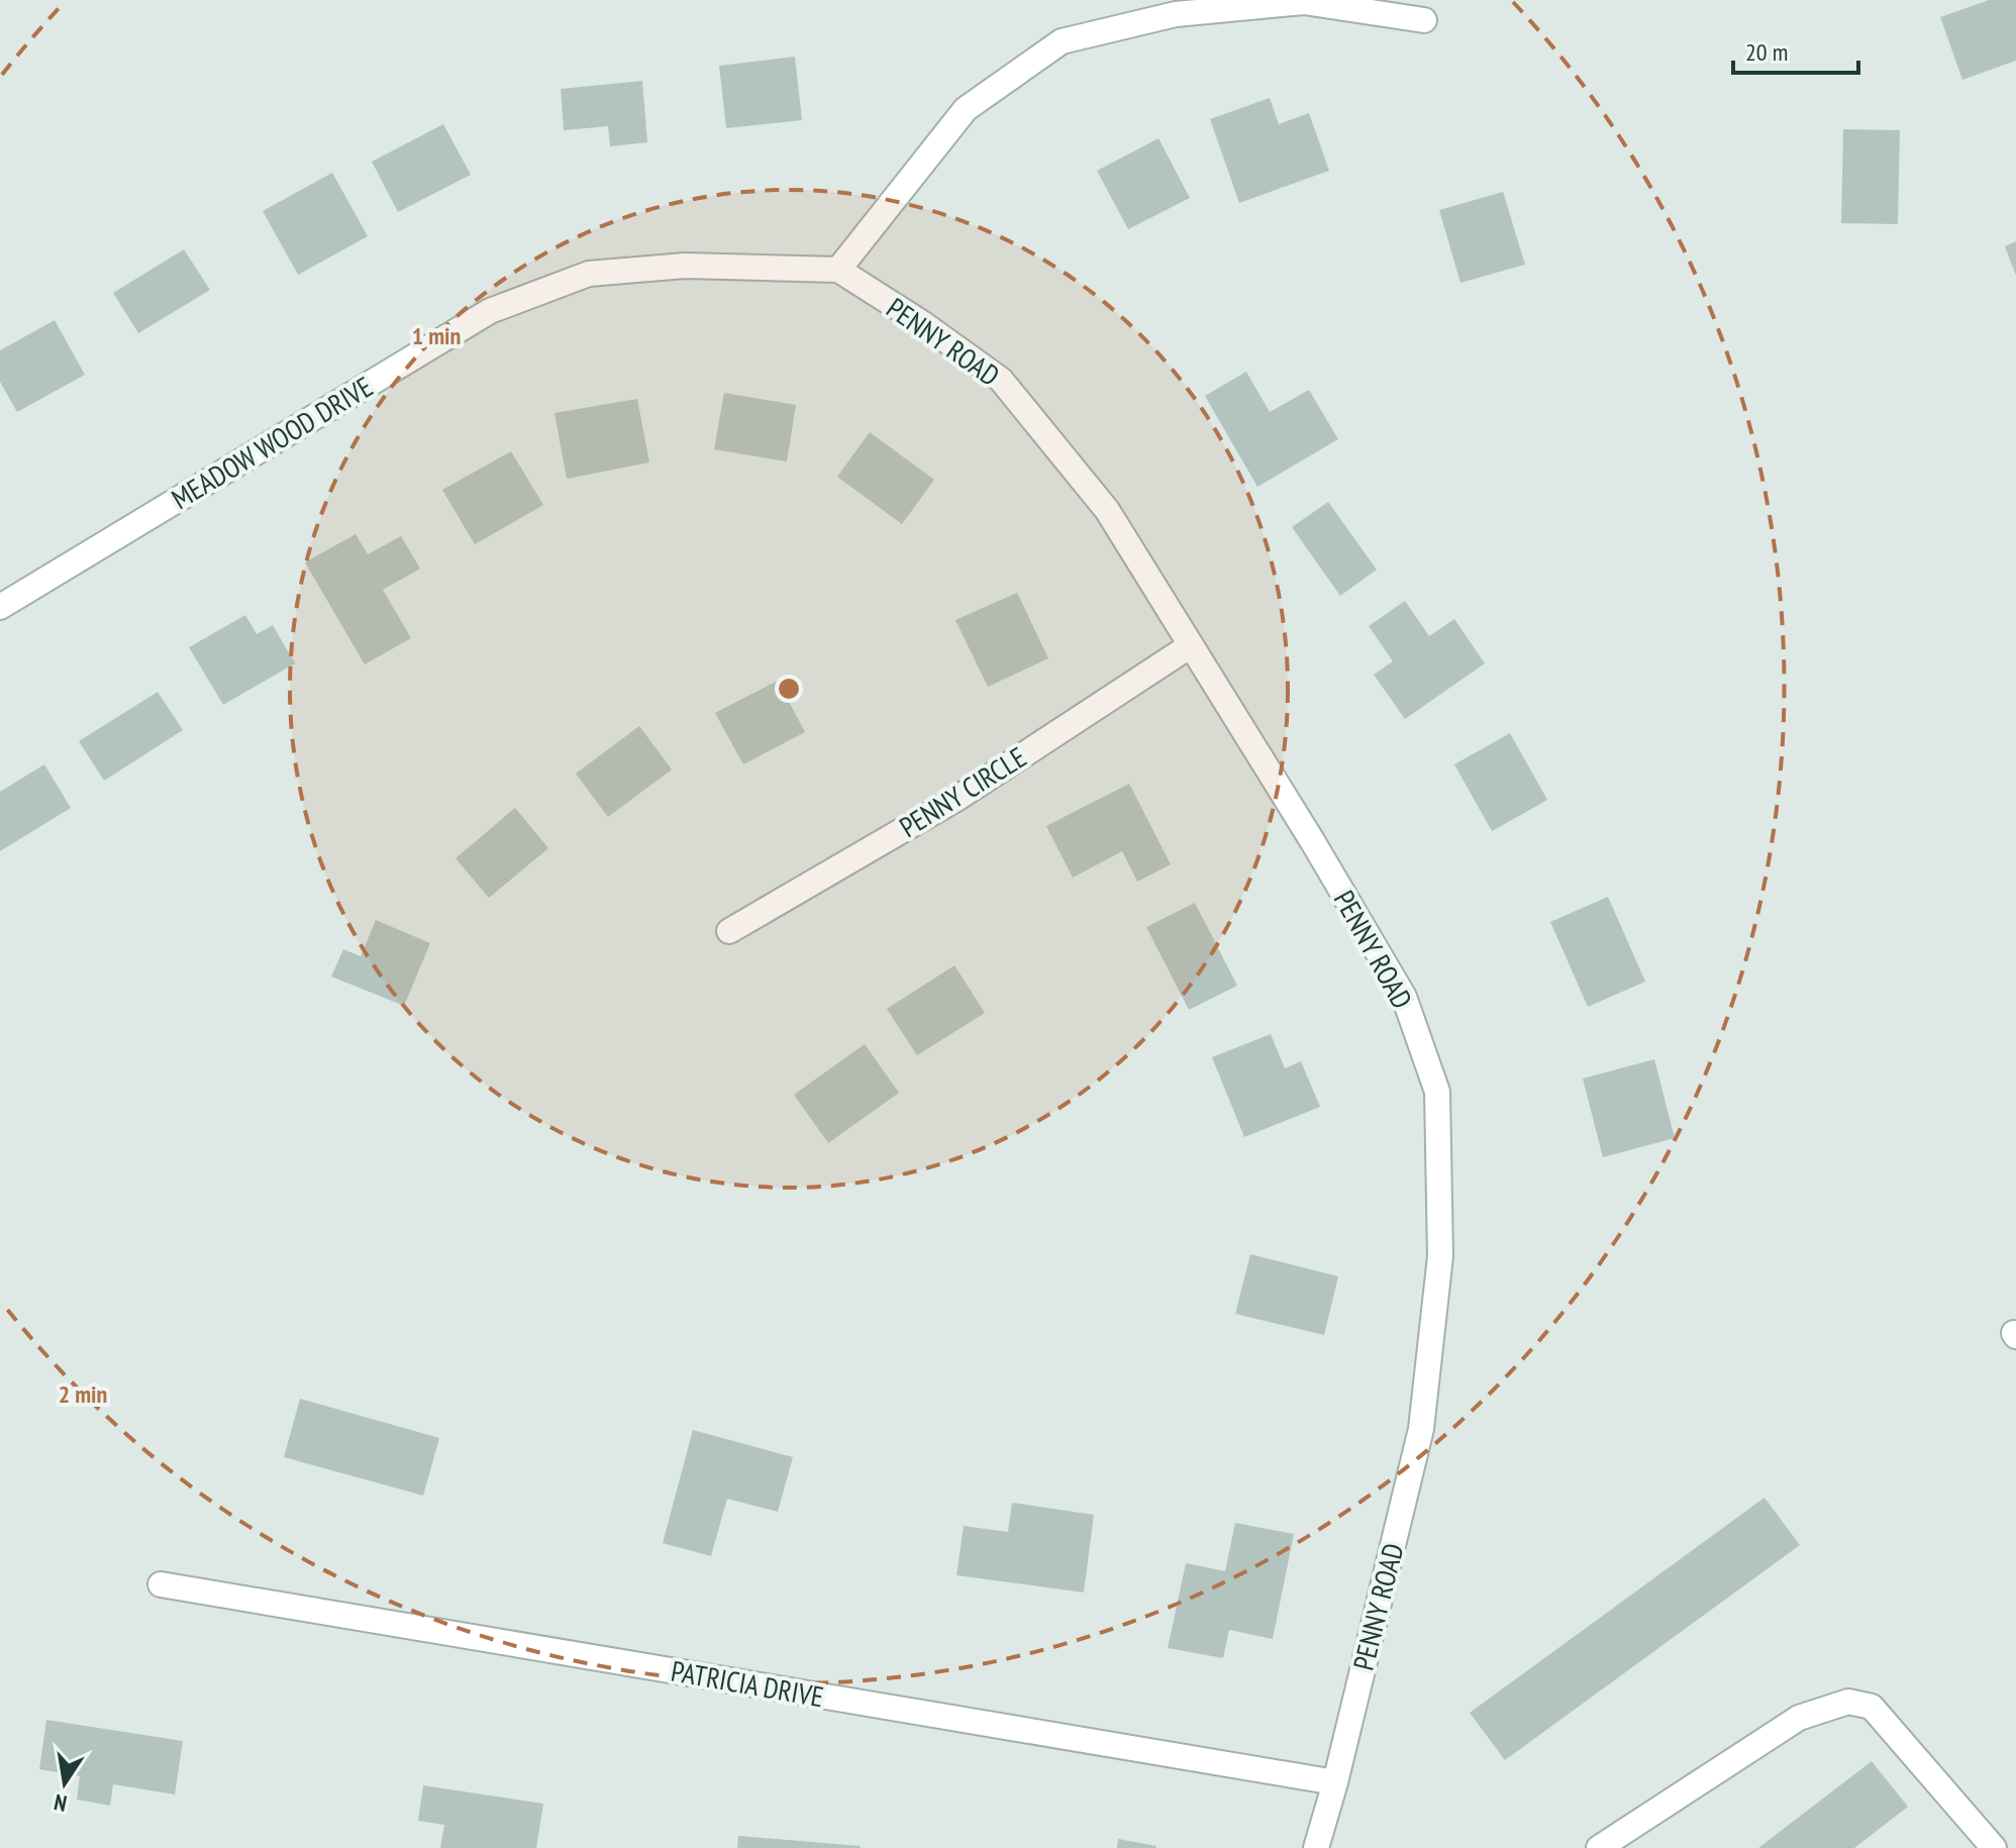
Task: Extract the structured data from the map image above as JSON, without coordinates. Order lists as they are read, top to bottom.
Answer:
{
  "streets": {
    "street": [
      "PENNY ROAD",
      "MEADOW WOOD DRIVE",
      "PENNY CIRCLE",
      "PATRICIA DRIVE"
    ]
  },
  "crossings": [
    ["PENNY ROAD", "MEADOW WOOD DRIVE"],
    ["PENNY ROAD", "PENNY CIRCLE"],
    ["PENNY ROAD", "PATRICIA DRIVE"]
  ],
  "scale_bar": "20 m",
  "north": "bottom",
  "rings": ["1 min", "2 min"]
}
